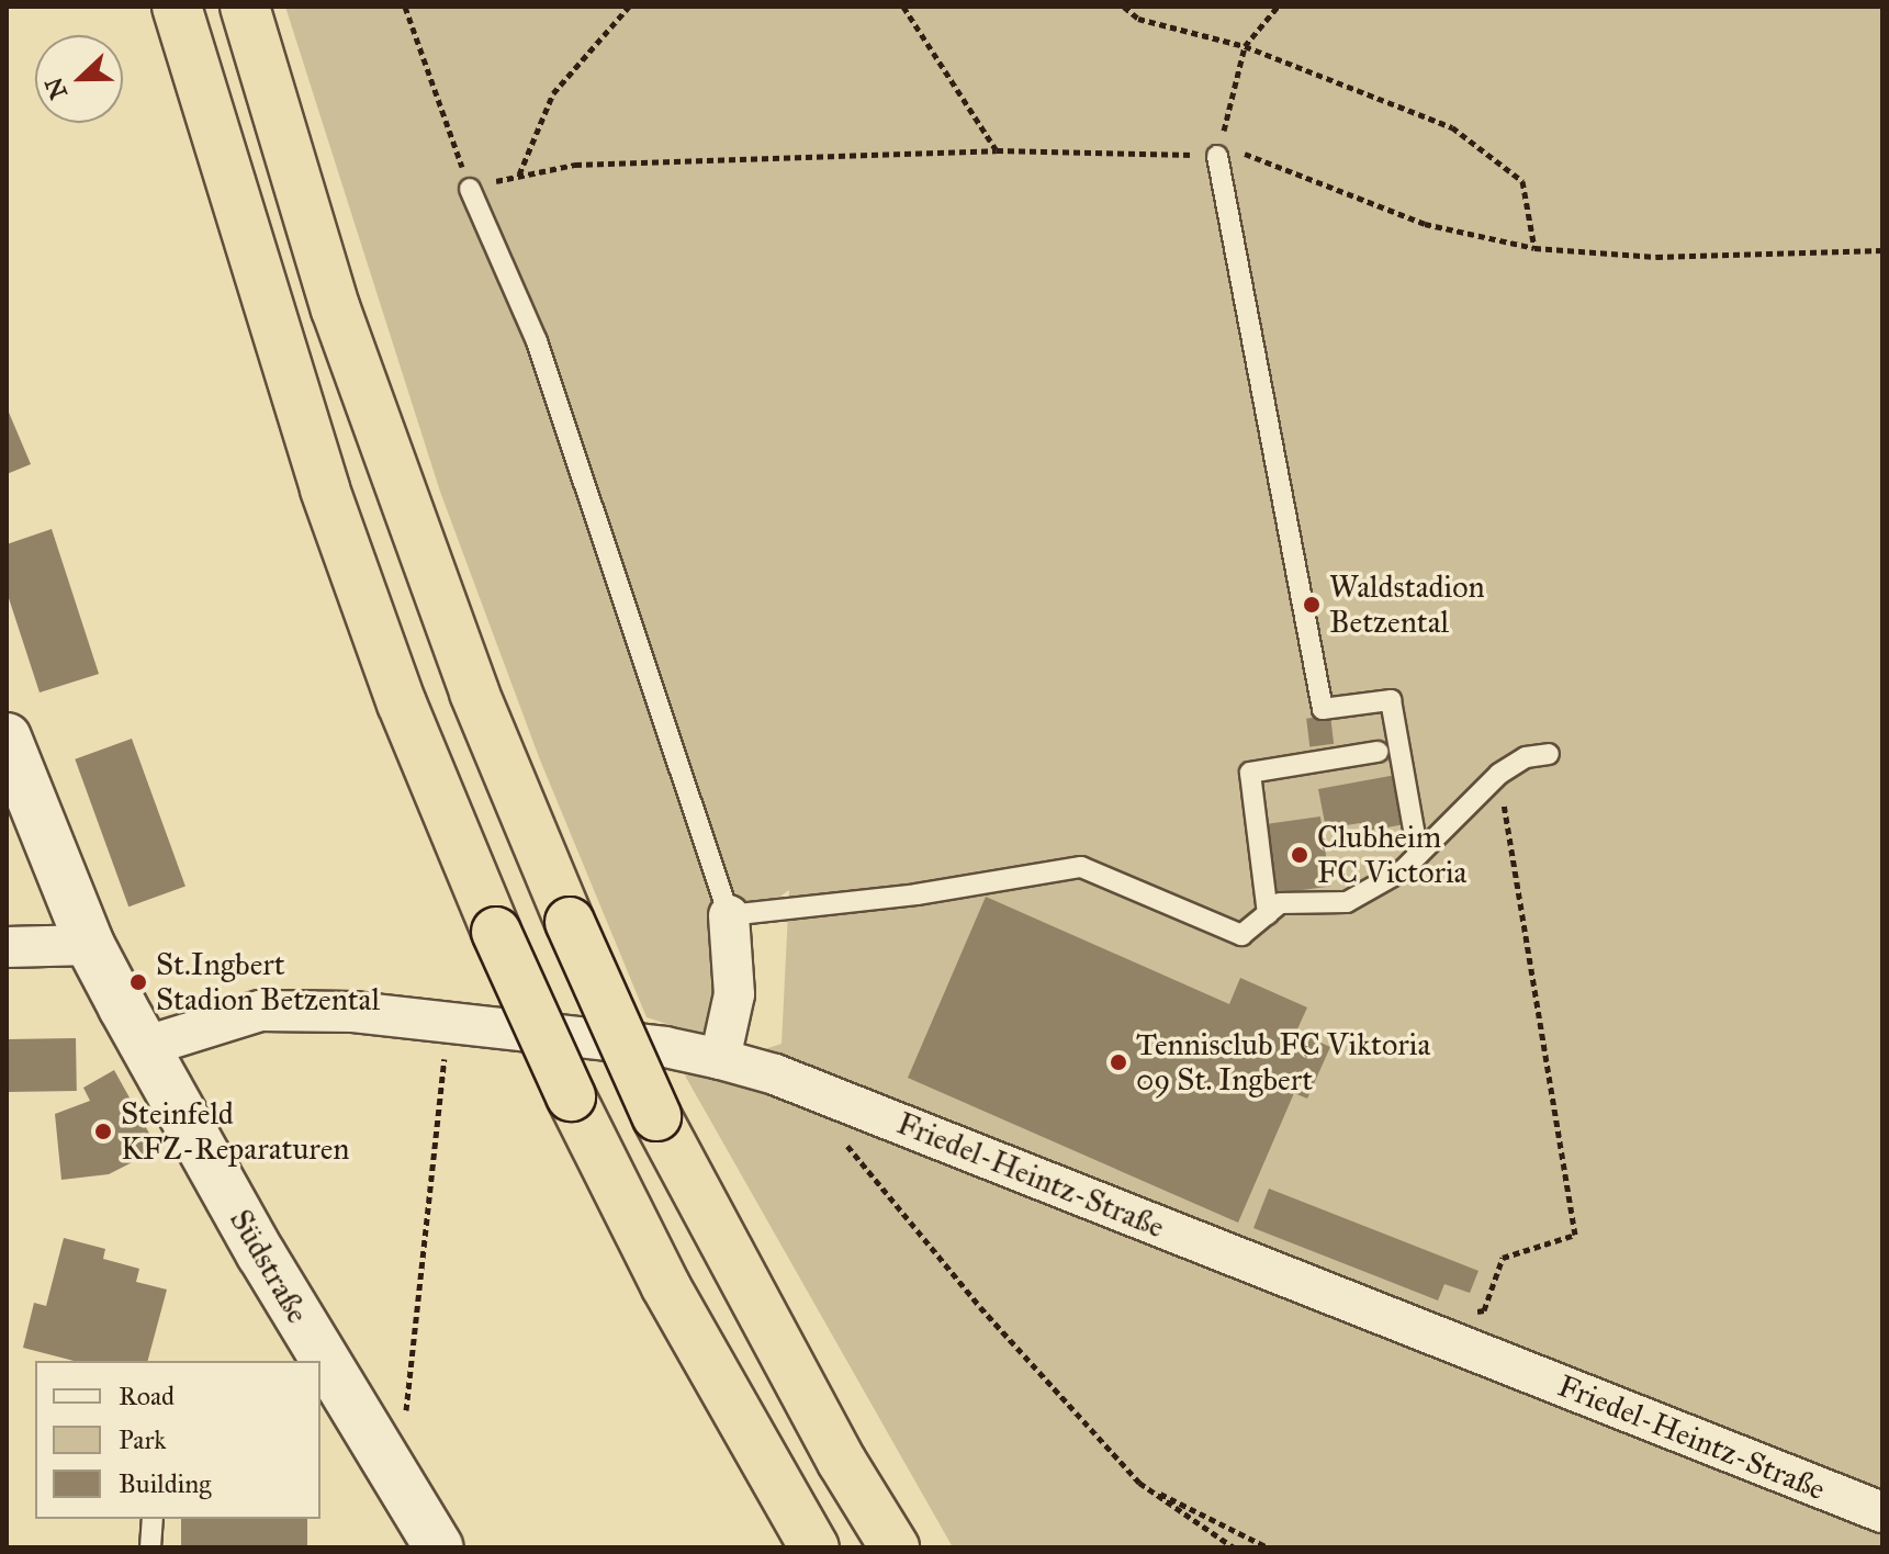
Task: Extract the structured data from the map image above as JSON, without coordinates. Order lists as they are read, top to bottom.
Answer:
{
  "streets": {
    "street": ["Friedel-Heintz-Straße", "Südstraße"]
  },
  "crossings": [
    ["Friedel-Heintz-Straße", "Südstraße"]
  ],
  "places": [
    "Waldstadion Betzental",
    "Clubheim FC Victoria",
    "St.Ingbert Stadion Betzental",
    "Tennisclub FC Viktoria 09 St. Ingbert",
    "Steinfeld KFZ-Reparaturen"
  ],
  "legend": ["Road", "Park", "Building"],
  "north": "left"
}
